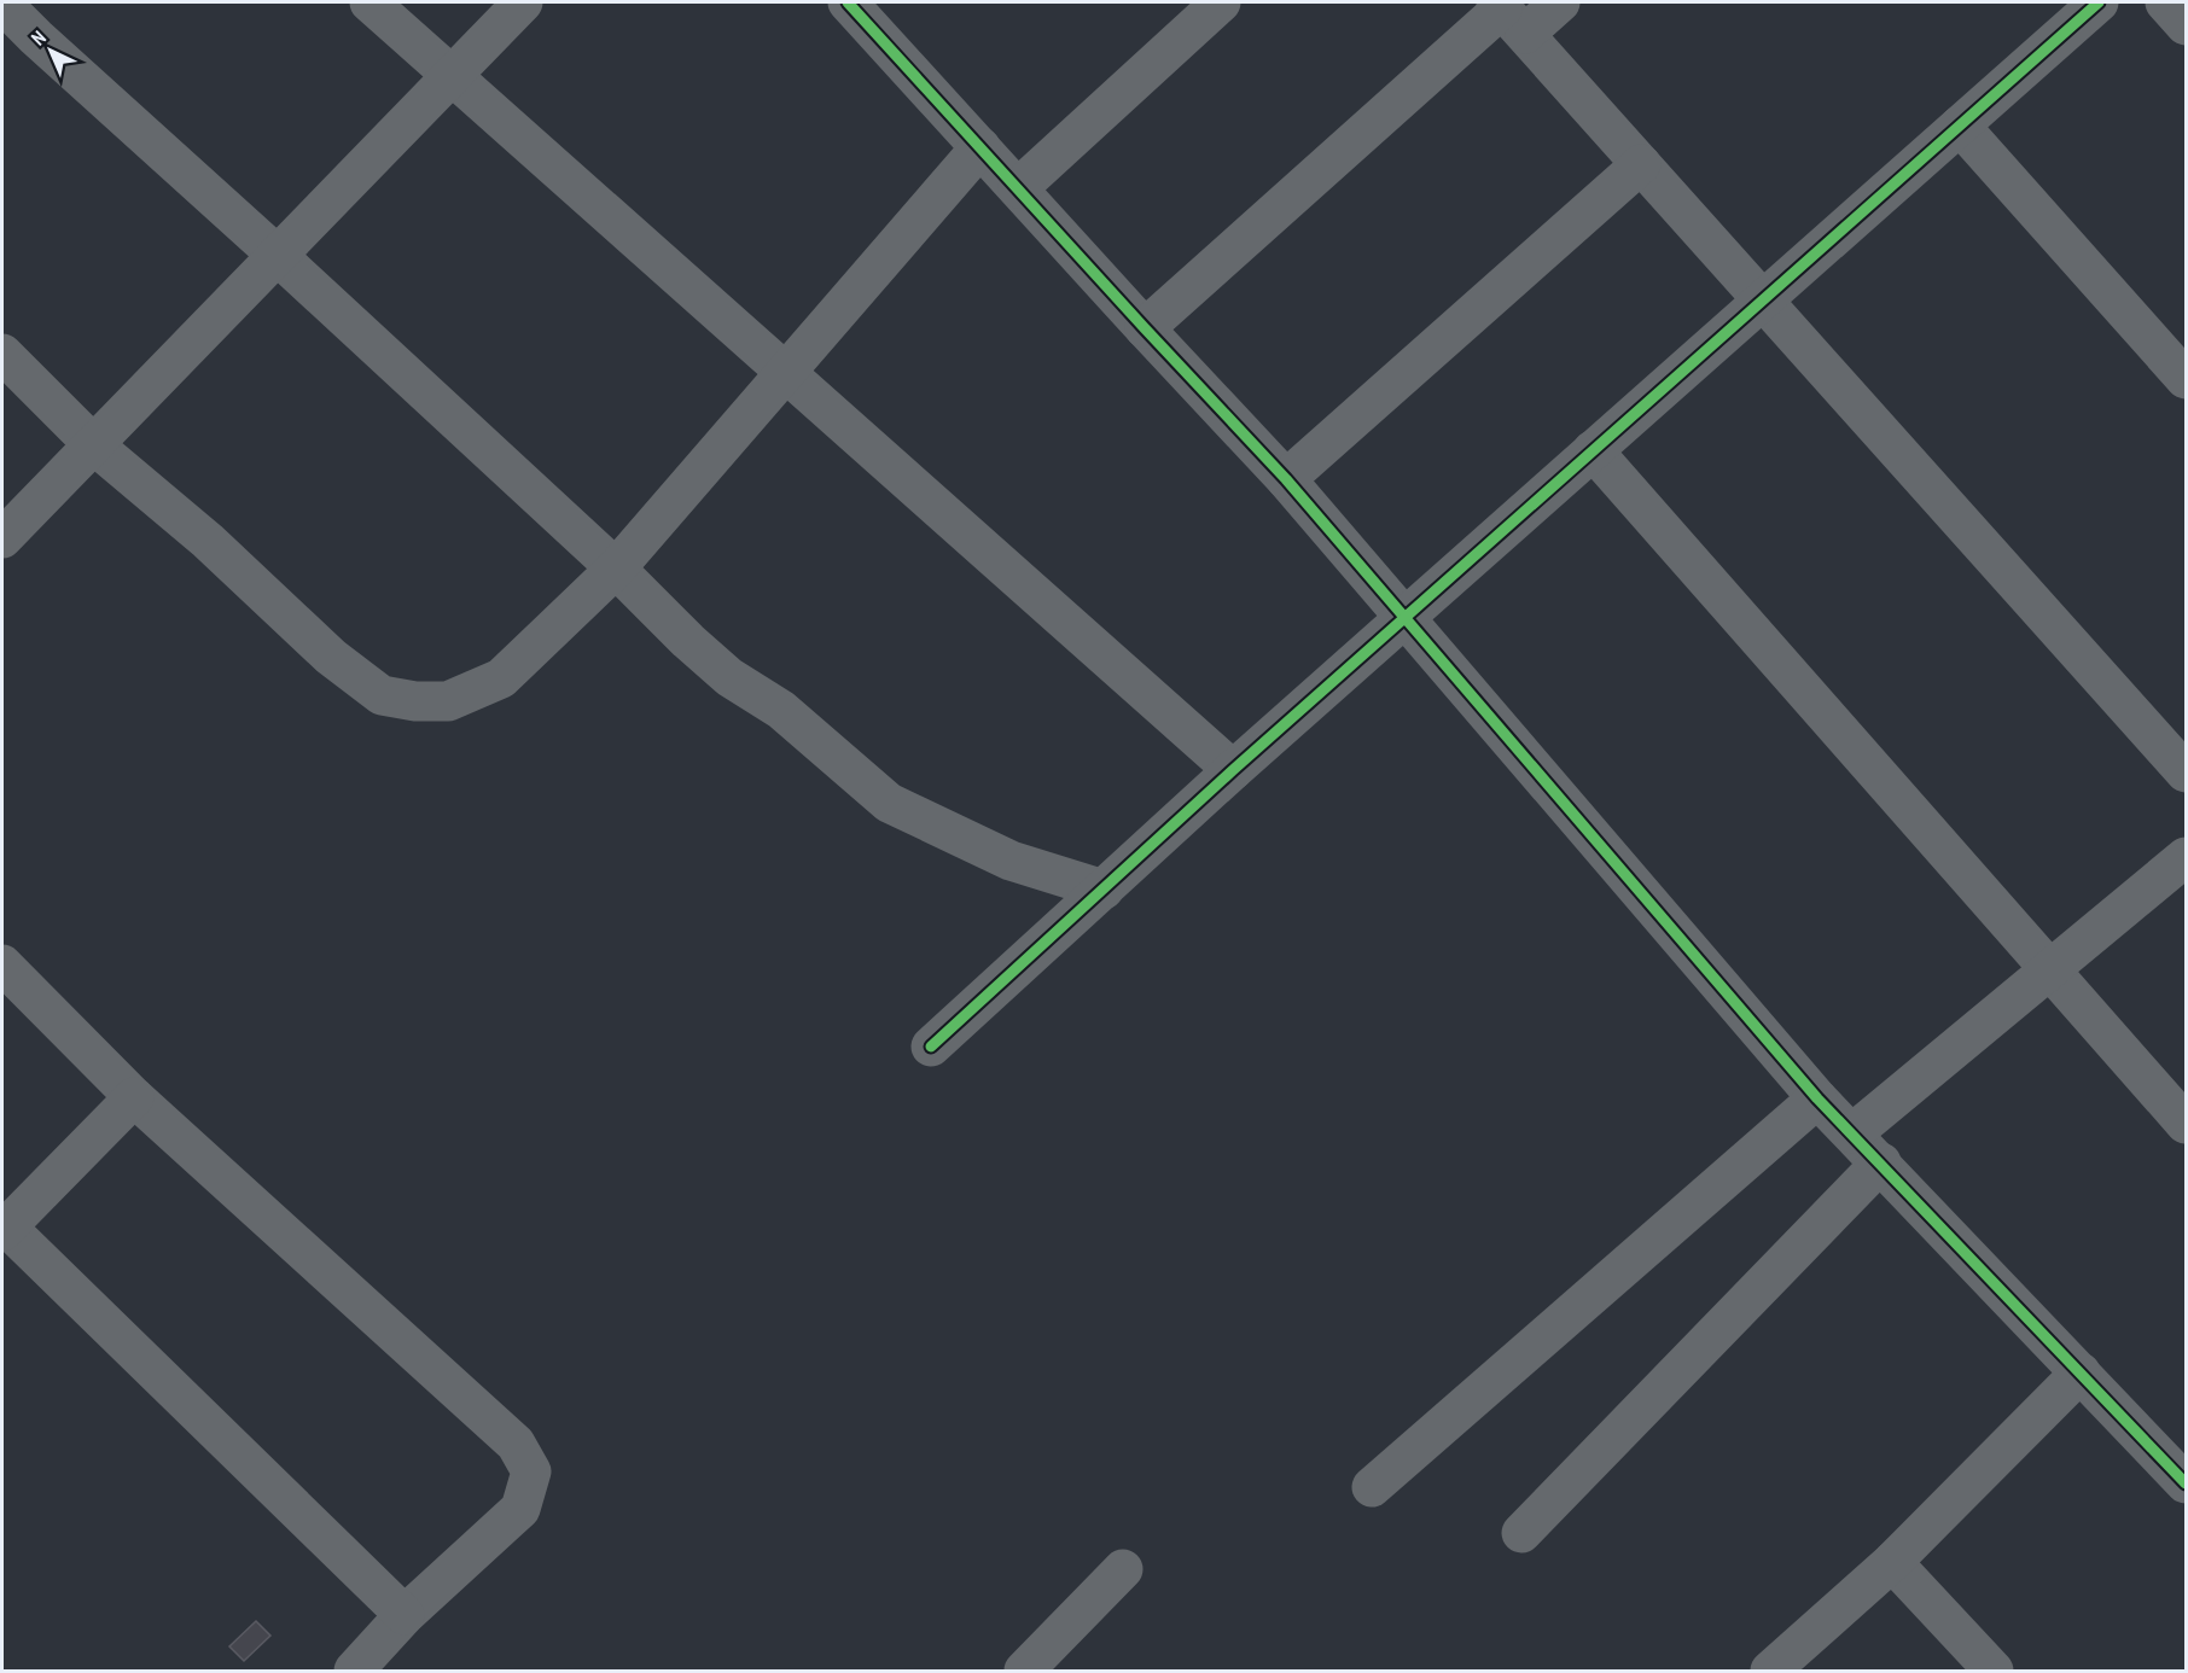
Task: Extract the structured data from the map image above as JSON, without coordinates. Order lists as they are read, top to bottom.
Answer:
{
  "north": "top left"
}
